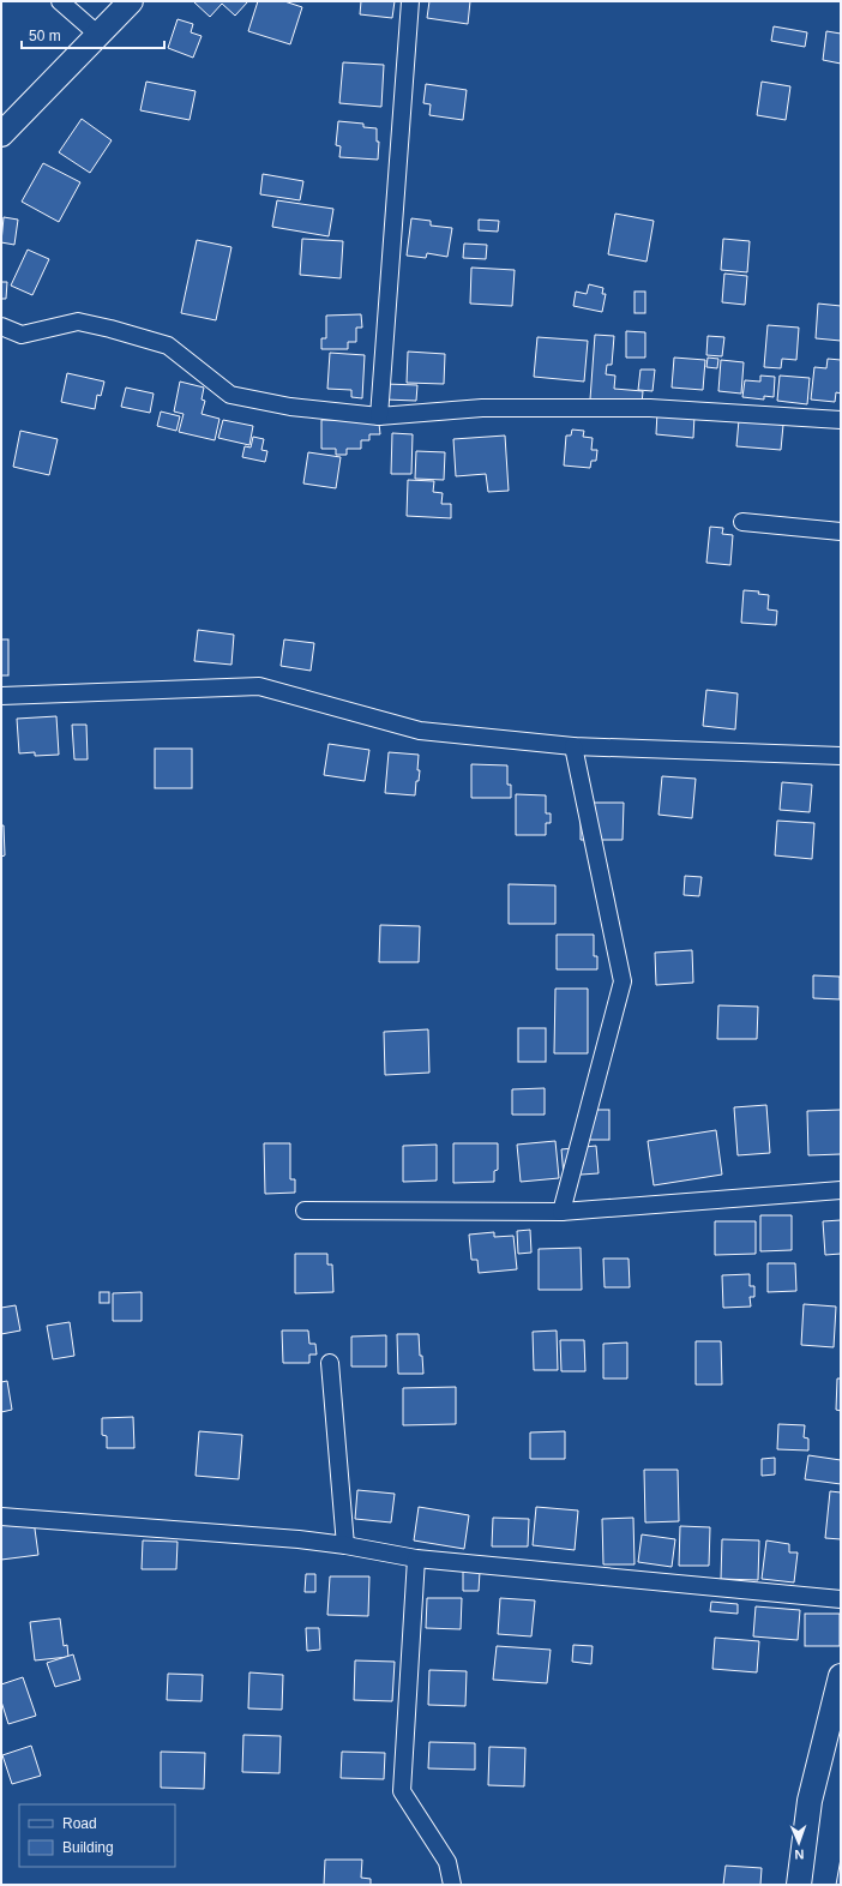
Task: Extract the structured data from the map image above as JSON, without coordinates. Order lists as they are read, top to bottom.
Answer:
{
  "legend": ["Road", "Building"],
  "scale_bar": "50 m",
  "north": "bottom"
}
